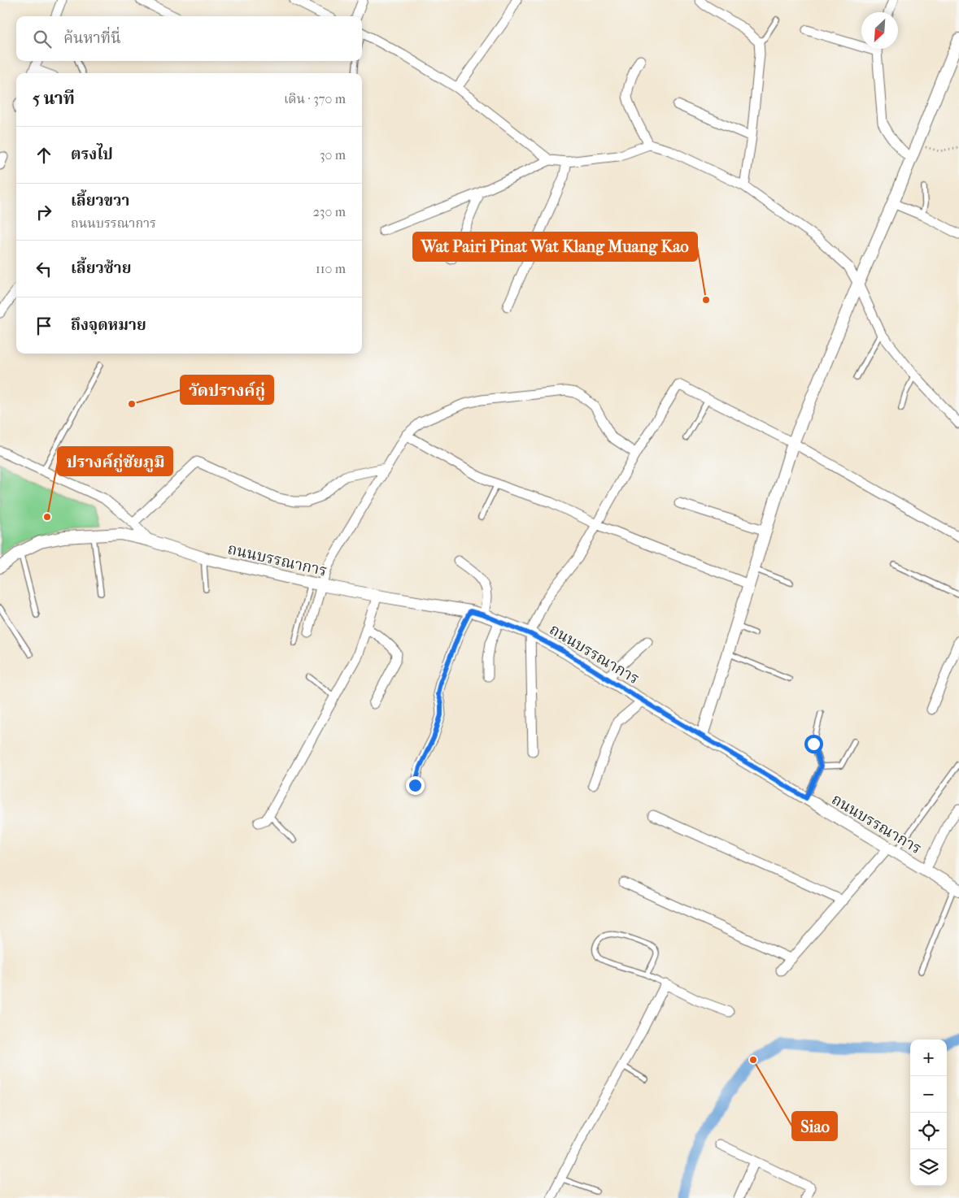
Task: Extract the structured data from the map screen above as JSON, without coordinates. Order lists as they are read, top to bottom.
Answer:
{
  "streets": {
    "street": ["ถนนบรรณาการ"]
  },
  "places": [
    "Wat Pairi Pinat Wat Klang Muang Kao",
    "วัดปรางค์กู่",
    "ปรางค์กู่ชัยภูมิ",
    "Siao"
  ],
  "north": "bottom left",
  "page": {
    "search": "ค้นหาที่นี่",
    "heading": ["5 นาที", "เดิน · 370 m"],
    "list": [
      ["ตรงไป", "30 m"],
      ["เลี้ยวขวา", "ถนนบรรณาการ", "230 m"],
      ["เลี้ยวซ้าย", "110 m"],
      "ถึงจุดหมาย"
    ],
    "map_buttons": ["+", "−"]
  }
}
